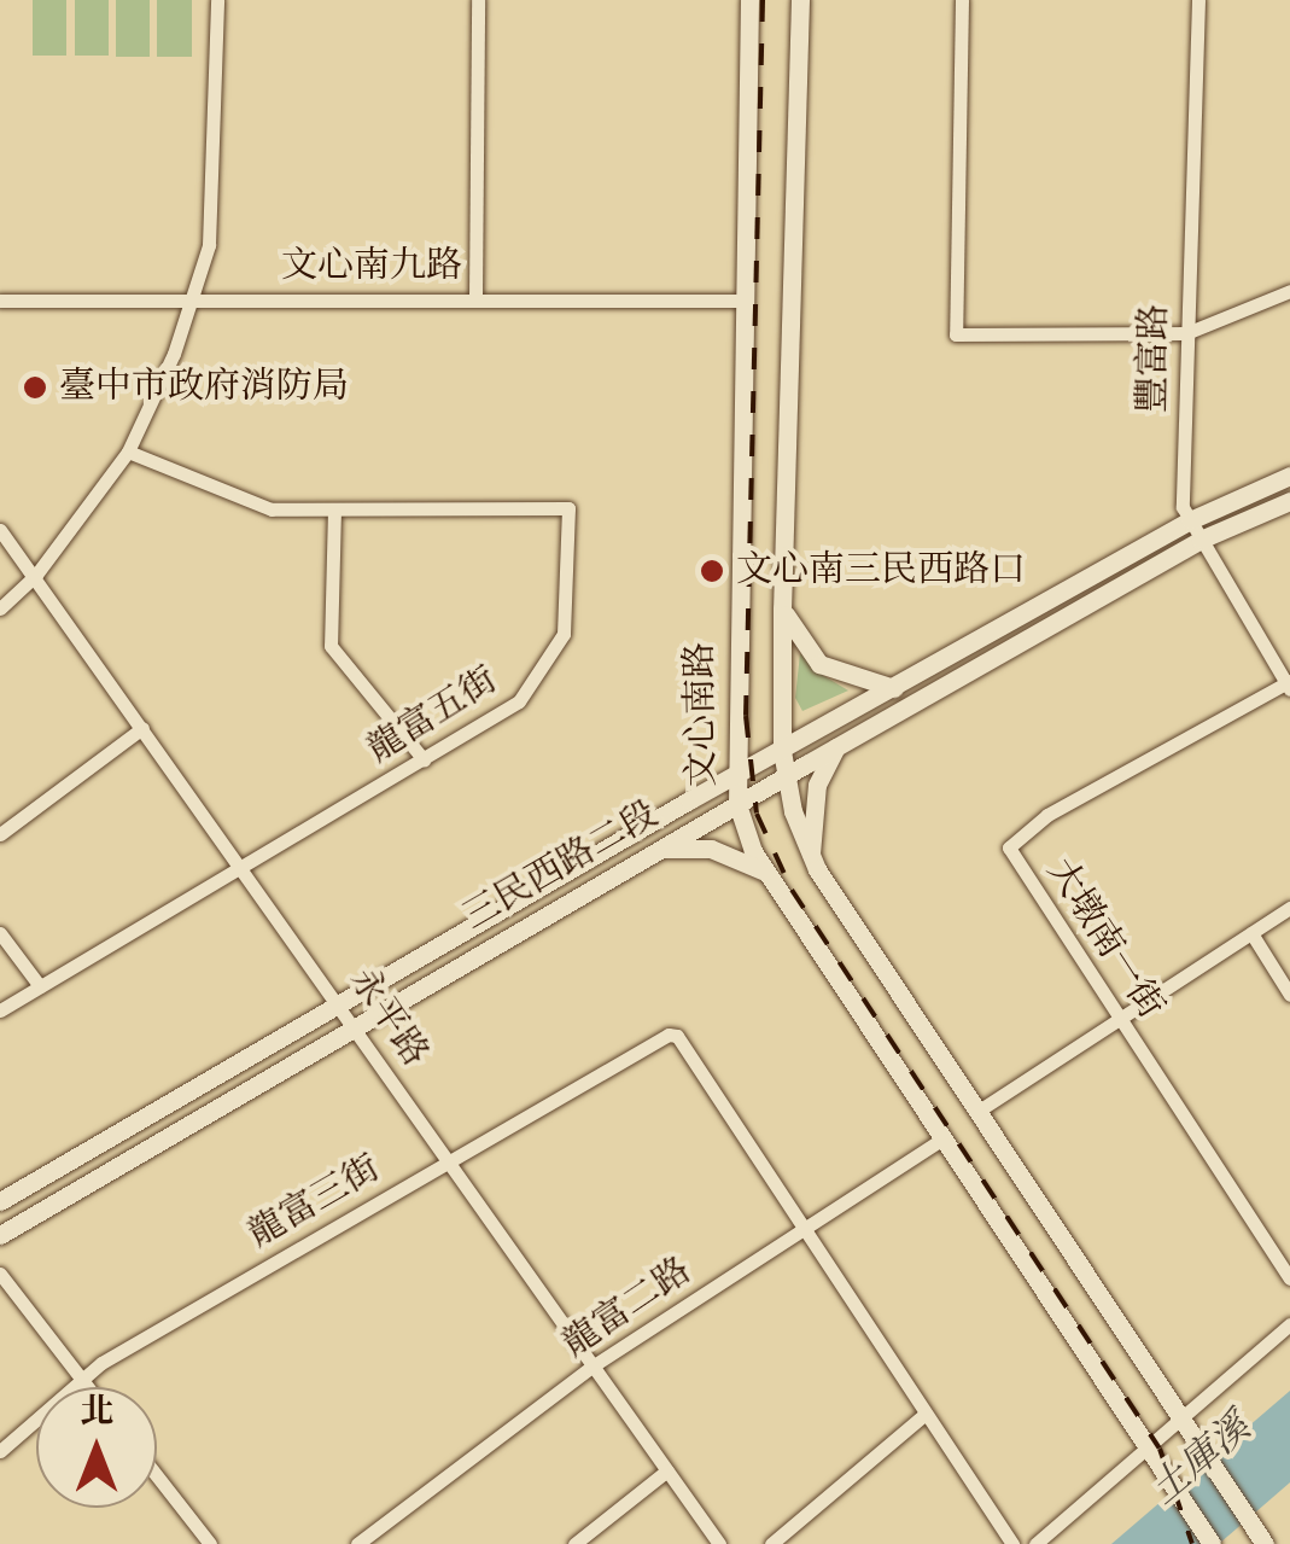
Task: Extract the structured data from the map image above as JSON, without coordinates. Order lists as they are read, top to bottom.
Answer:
{
  "streets": {
    "main road": ["文心南路", "三民西路二段"],
    "street": [
      "文心南九路",
      "豐富路",
      "龍富五街",
      "大墩南一街",
      "永平路",
      "龍富三街",
      "龍富二路"
    ]
  },
  "crossings": [
    ["文心南九路", "文心南路"],
    ["豐富路", "三民西路二段"],
    ["豐富路", "大墩南一街"],
    ["文心南路", "三民西路二段"],
    ["文心南路", "龍富二路"],
    ["龍富五街", "永平路"],
    ["三民西路二段", "永平路"],
    ["永平路", "龍富三街"],
    ["永平路", "龍富二路"],
    ["龍富三街", "龍富二路"]
  ],
  "water": ["土庫溪"],
  "places": ["臺中市政府消防局", "文心南三民西路口"],
  "north": "top"
}
